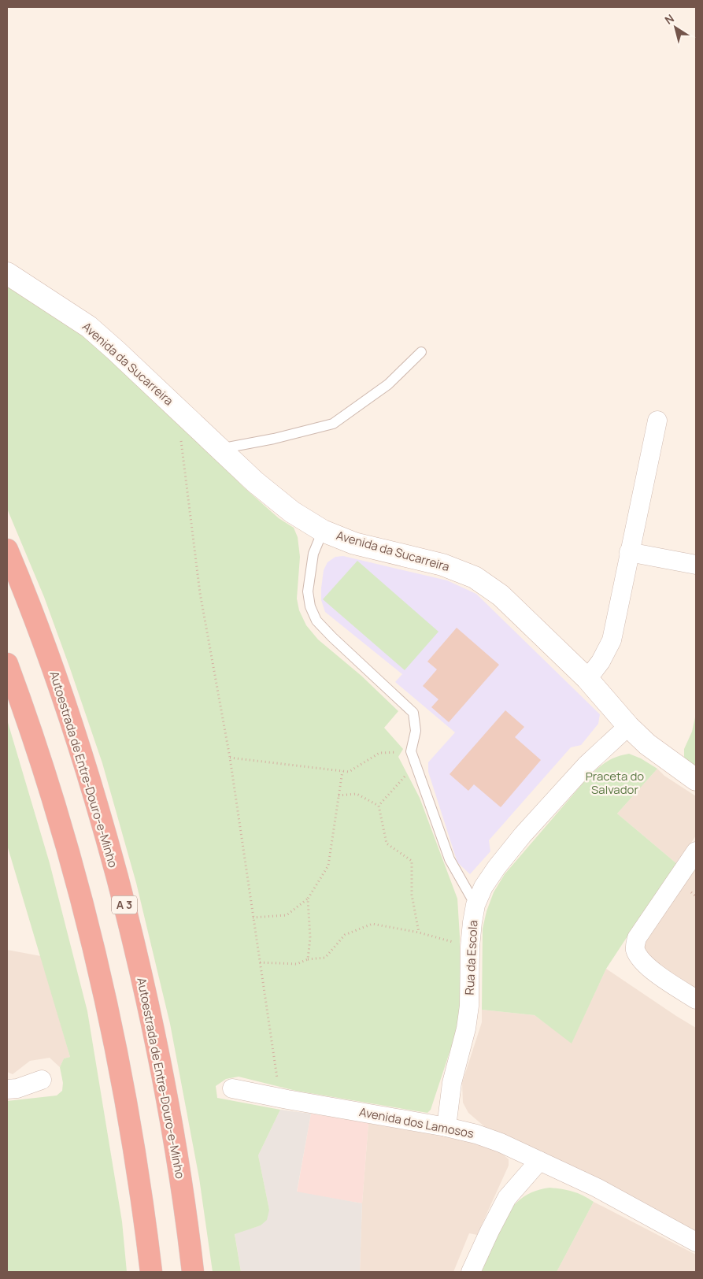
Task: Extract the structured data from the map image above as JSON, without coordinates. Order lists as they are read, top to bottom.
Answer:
{
  "streets": {
    "highway": ["Autoestrada de Entre-Douro-e-Minho", "A 3"],
    "street": ["Avenida da Sucarreira", "Rua da Escola", "Avenida dos Lamosos"]
  },
  "crossings": [
    ["Avenida da Sucarreira", "Rua da Escola"],
    ["Rua da Escola", "Avenida dos Lamosos"]
  ],
  "parks": ["Praceta do Salvador"],
  "north": "top left"
}
